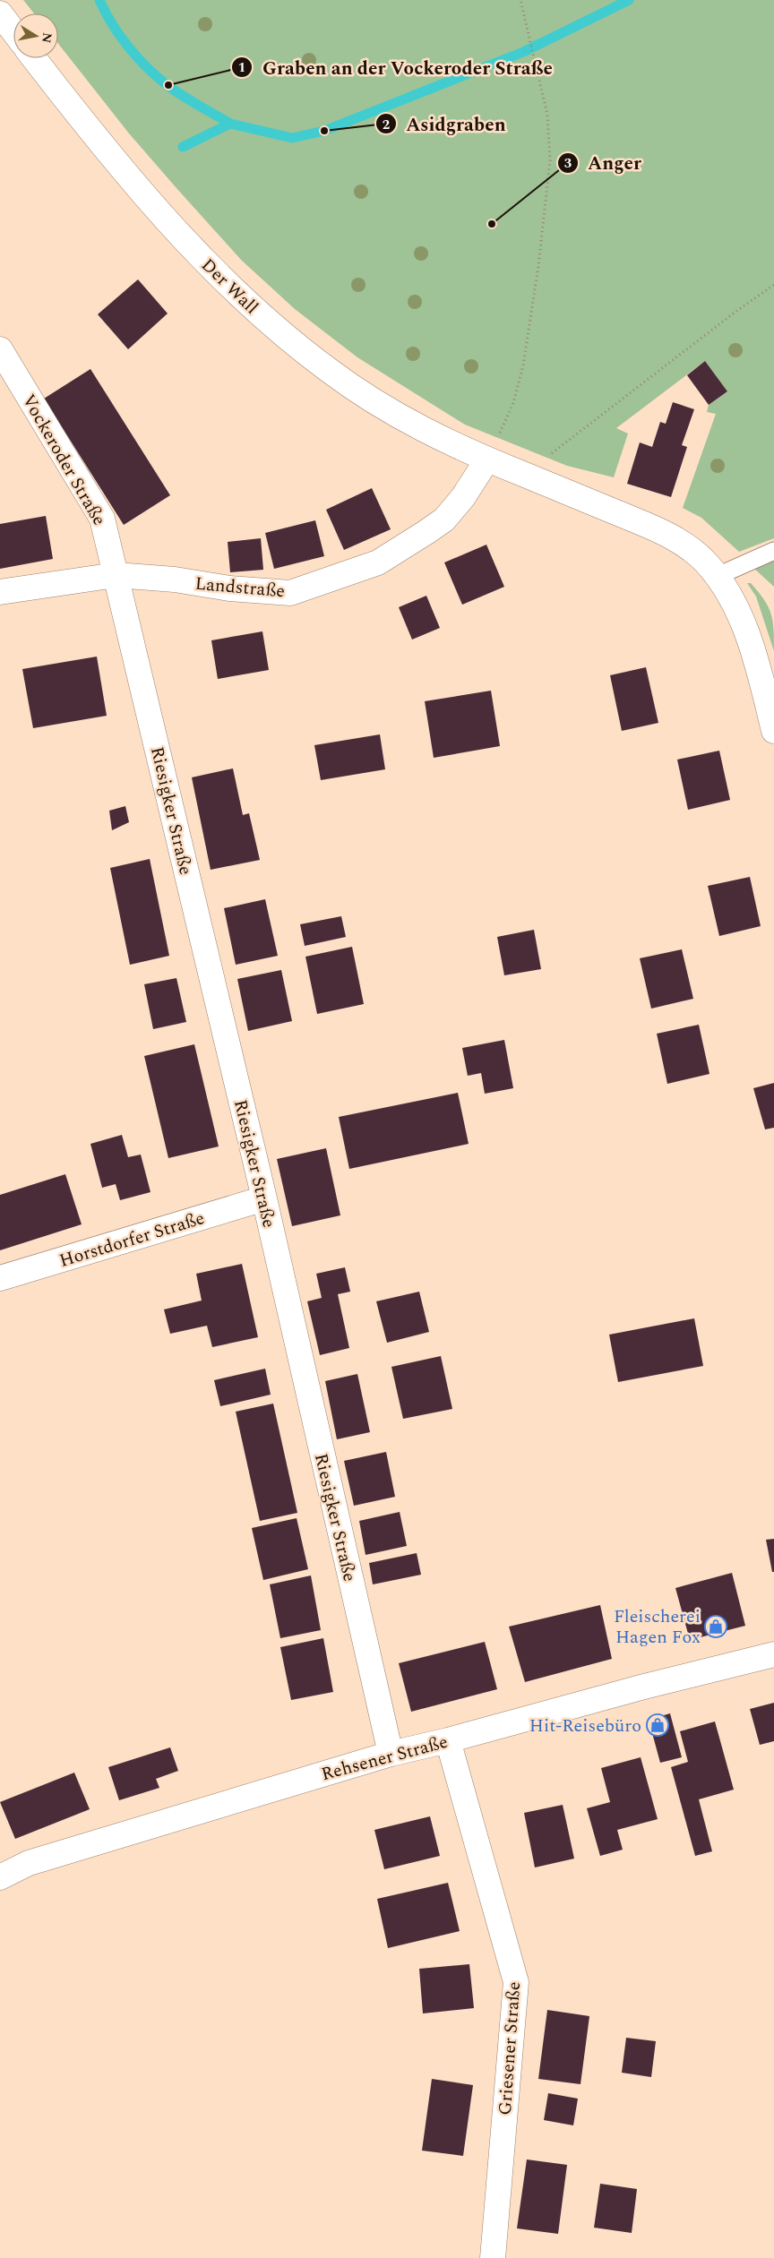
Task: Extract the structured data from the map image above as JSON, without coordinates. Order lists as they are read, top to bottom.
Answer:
{
  "streets": {
    "street": [
      "Der Wall",
      "Vockeroder Straße",
      "Landstraße",
      "Riesigker Straße",
      "Horstdorfer Straße",
      "Rehsener Straße",
      "Griesener Straße"
    ]
  },
  "crossings": [
    ["Der Wall", "Landstraße"],
    ["Vockeroder Straße", "Landstraße"],
    ["Vockeroder Straße", "Riesigker Straße"],
    ["Landstraße", "Riesigker Straße"],
    ["Riesigker Straße", "Horstdorfer Straße"],
    ["Riesigker Straße", "Rehsener Straße"],
    ["Rehsener Straße", "Griesener Straße"]
  ],
  "places": {
    "other": ["Graben an der Vockeroder Straße", "Asidgraben", "Anger"],
    "shop": ["Fleischerei Hagen Fox", "Hit-Reisebüro"]
  },
  "north": "right"
}
